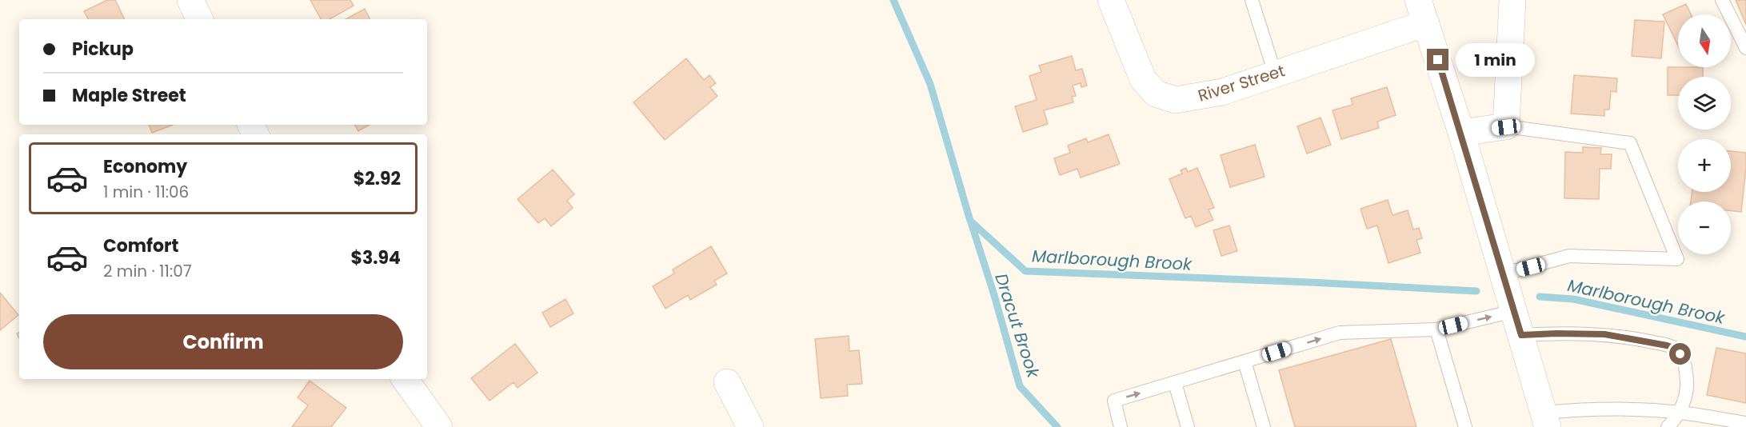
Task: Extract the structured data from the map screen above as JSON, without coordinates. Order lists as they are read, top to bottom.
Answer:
{
  "streets": {
    "street": ["River Street"]
  },
  "water": ["Marlborough Brook", "Dracut Brook"],
  "north": "bottom",
  "page": {
    "map_buttons": ["+", "−"],
    "banner": ["Pickup", "Maple Street"],
    "bubble": "1 min",
    "list": [
      {
        "name": "Economy",
        "note": "1 min · 11:06",
        "value": "$2.92"
      },
      {
        "name": "Comfort",
        "note": "2 min · 11:07",
        "value": "$3.94"
      }
    ],
    "buttons": "Confirm"
  }
}
